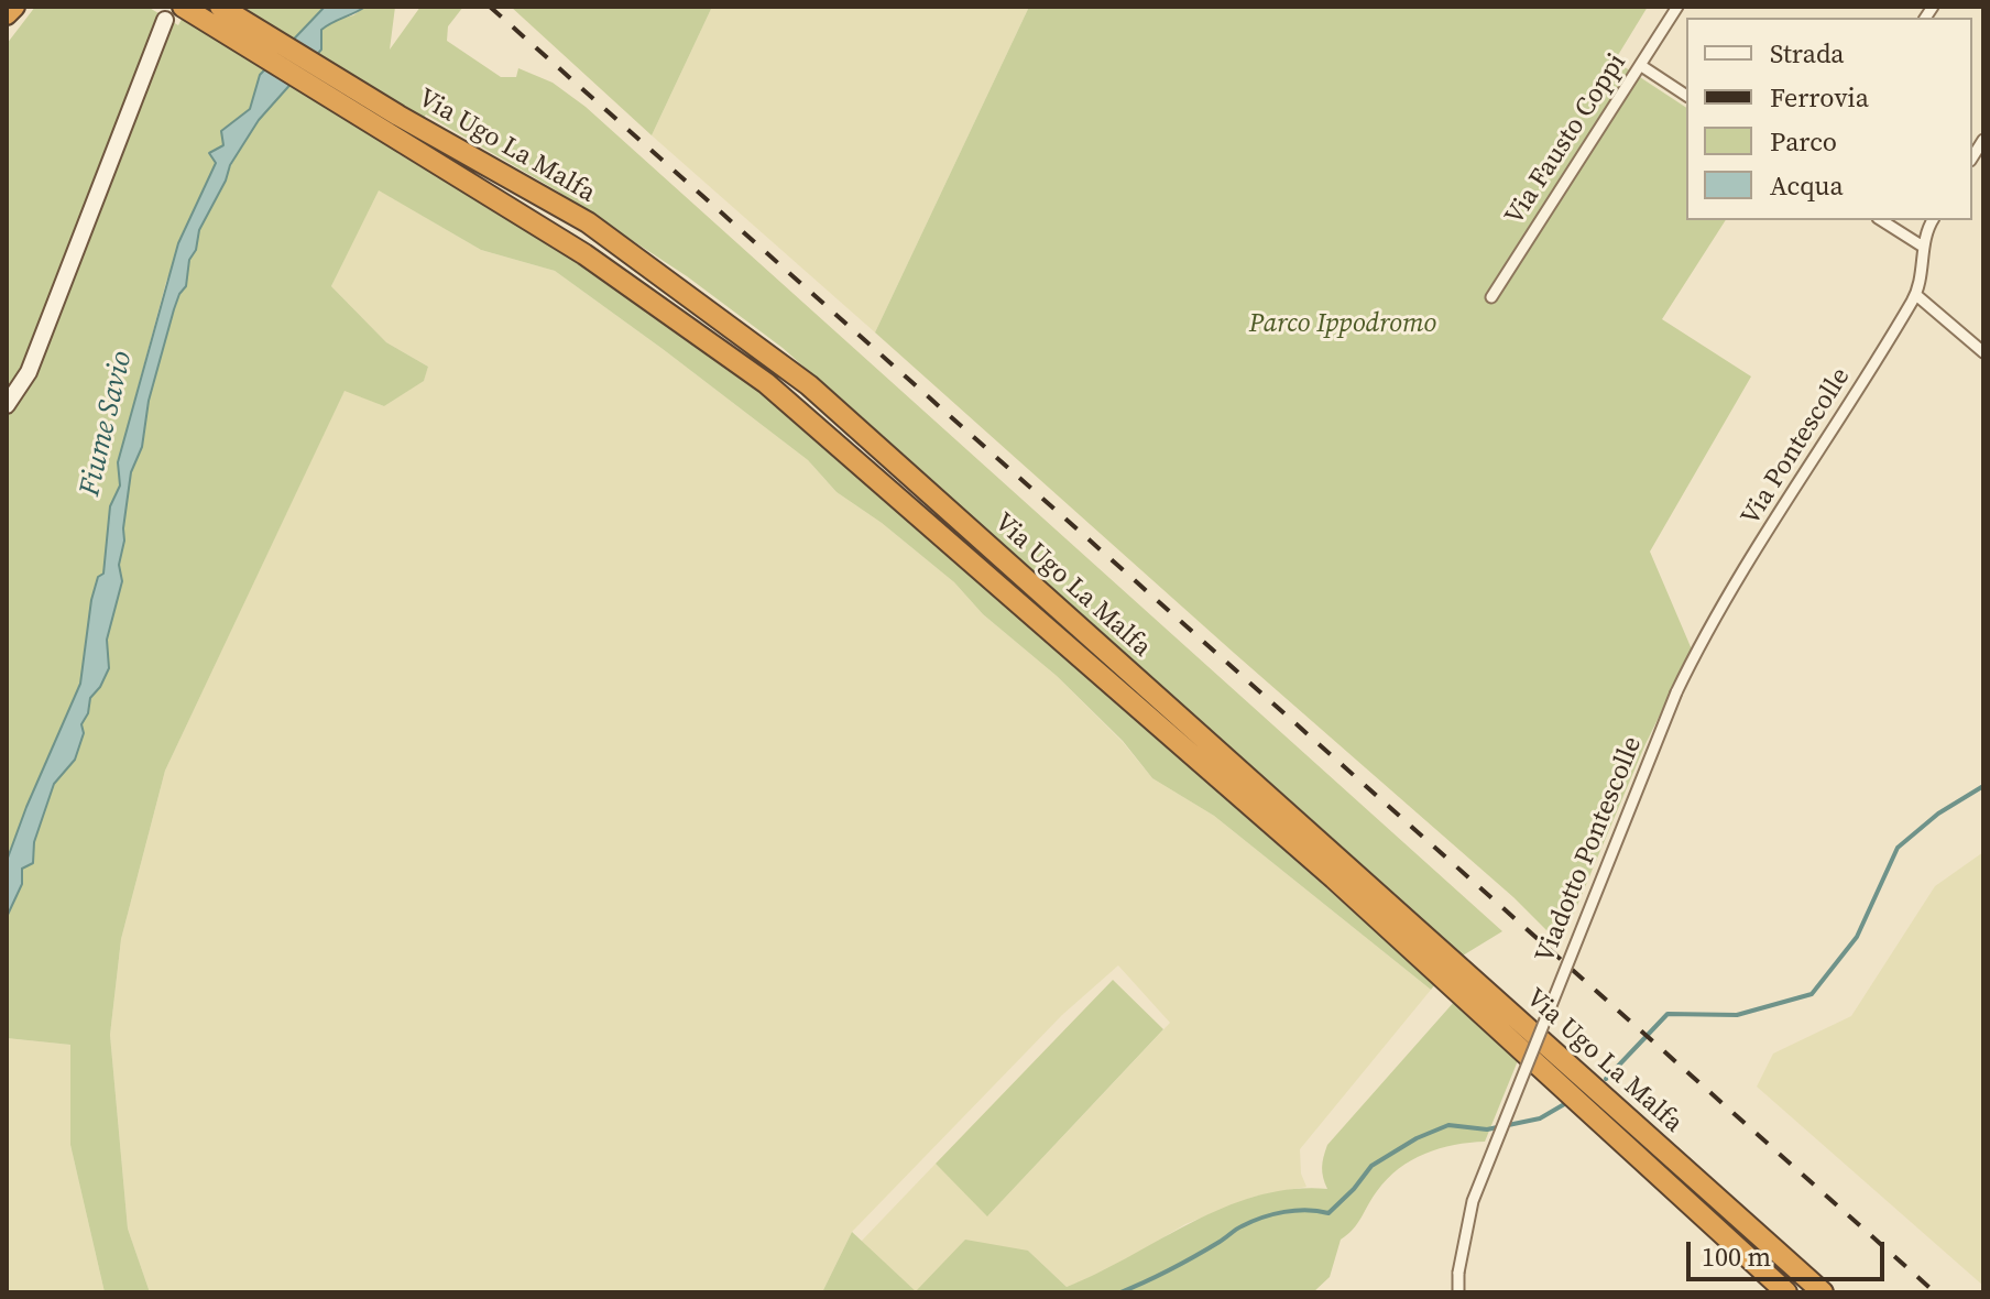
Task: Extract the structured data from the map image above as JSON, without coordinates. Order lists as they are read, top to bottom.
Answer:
{
  "streets": {
    "highway": ["Via Ugo La Malfa"],
    "street": ["Via Fausto Coppi", "Via Pontescolle", "Viadotto Pontescolle"]
  },
  "crossings": [
    ["Via Pontescolle", "Viadotto Pontescolle"]
  ],
  "water": ["Fiume Savio"],
  "parks": ["Parco Ippodromo"],
  "legend": [
    "Strada",
    "Ferrovia",
    "Parco",
    "Acqua"
  ],
  "scale_bar": "100 m"
}
